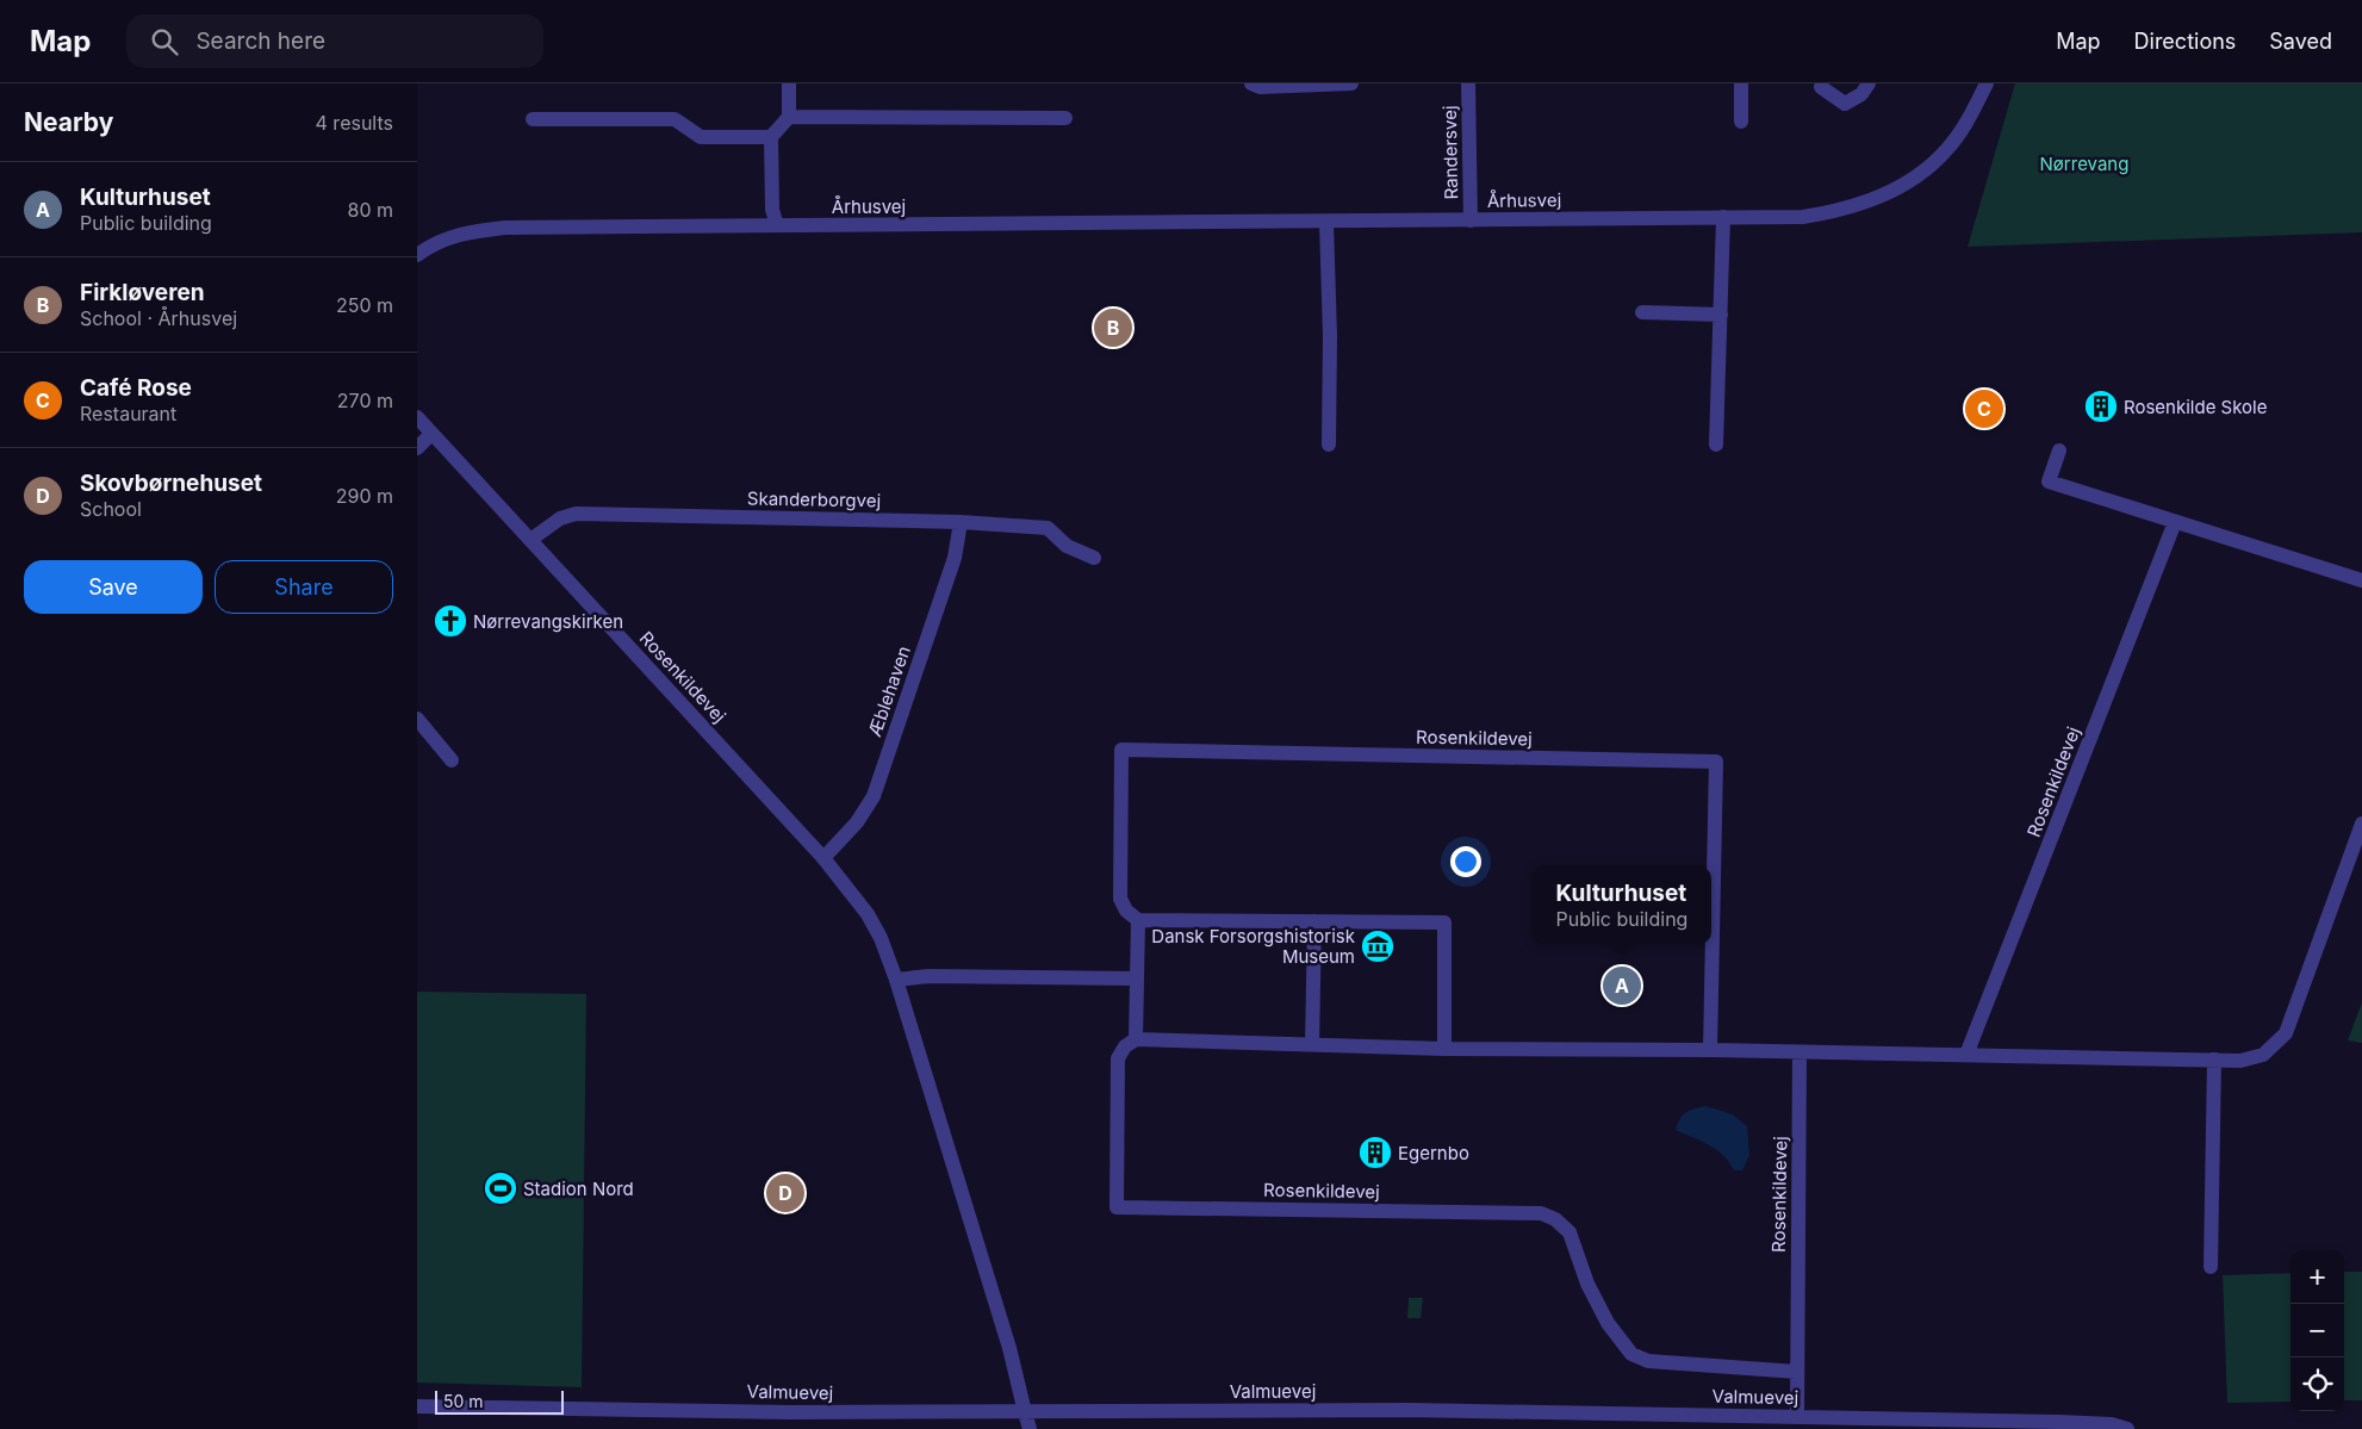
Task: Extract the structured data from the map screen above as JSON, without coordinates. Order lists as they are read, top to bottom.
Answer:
{
  "streets": {
    "street": [
      "Randersvej",
      "Århusvej",
      "Skanderborgvej",
      "Rosenkildevej",
      "Æblehaven",
      "Valmuevej"
    ]
  },
  "crossings": [
    ["Randersvej", "Århusvej"],
    ["Skanderborgvej", "Rosenkildevej"],
    ["Skanderborgvej", "Æblehaven"],
    ["Rosenkildevej", "Æblehaven"],
    ["Rosenkildevej", "Valmuevej"]
  ],
  "parks": ["Nørrevang"],
  "places": {
    "building": ["Rosenkilde Skole", "Egernbo"],
    "church": ["Nørrevangskirken"],
    "museum": ["Dansk Forsorgshistorisk Museum"],
    "sports": ["Stadion Nord"]
  },
  "scale_bar": "50 m",
  "page": {
    "header": "Map",
    "search": "Search here",
    "nav": ["Map", "Directions", "Saved"],
    "heading": ["Nearby", "4 results"],
    "list": [
      {
        "mark": "A",
        "name": "Kulturhuset",
        "note": "Public building",
        "value": "80 m"
      },
      {
        "mark": "B",
        "name": "Firkløveren",
        "note": "School · Århusvej",
        "value": "250 m"
      },
      {
        "mark": "C",
        "name": "Café Rose",
        "note": "Restaurant",
        "value": "270 m"
      },
      {
        "mark": "D",
        "name": "Skovbørnehuset",
        "note": "School",
        "value": "290 m"
      }
    ],
    "pins": [
      "B",
      "C",
      "A",
      "D"
    ],
    "buttons": ["Save", "Share"],
    "popup": ["Kulturhuset", "Public building"],
    "map_buttons": ["+", "−"],
    "scale": "50 m"
  }
}
